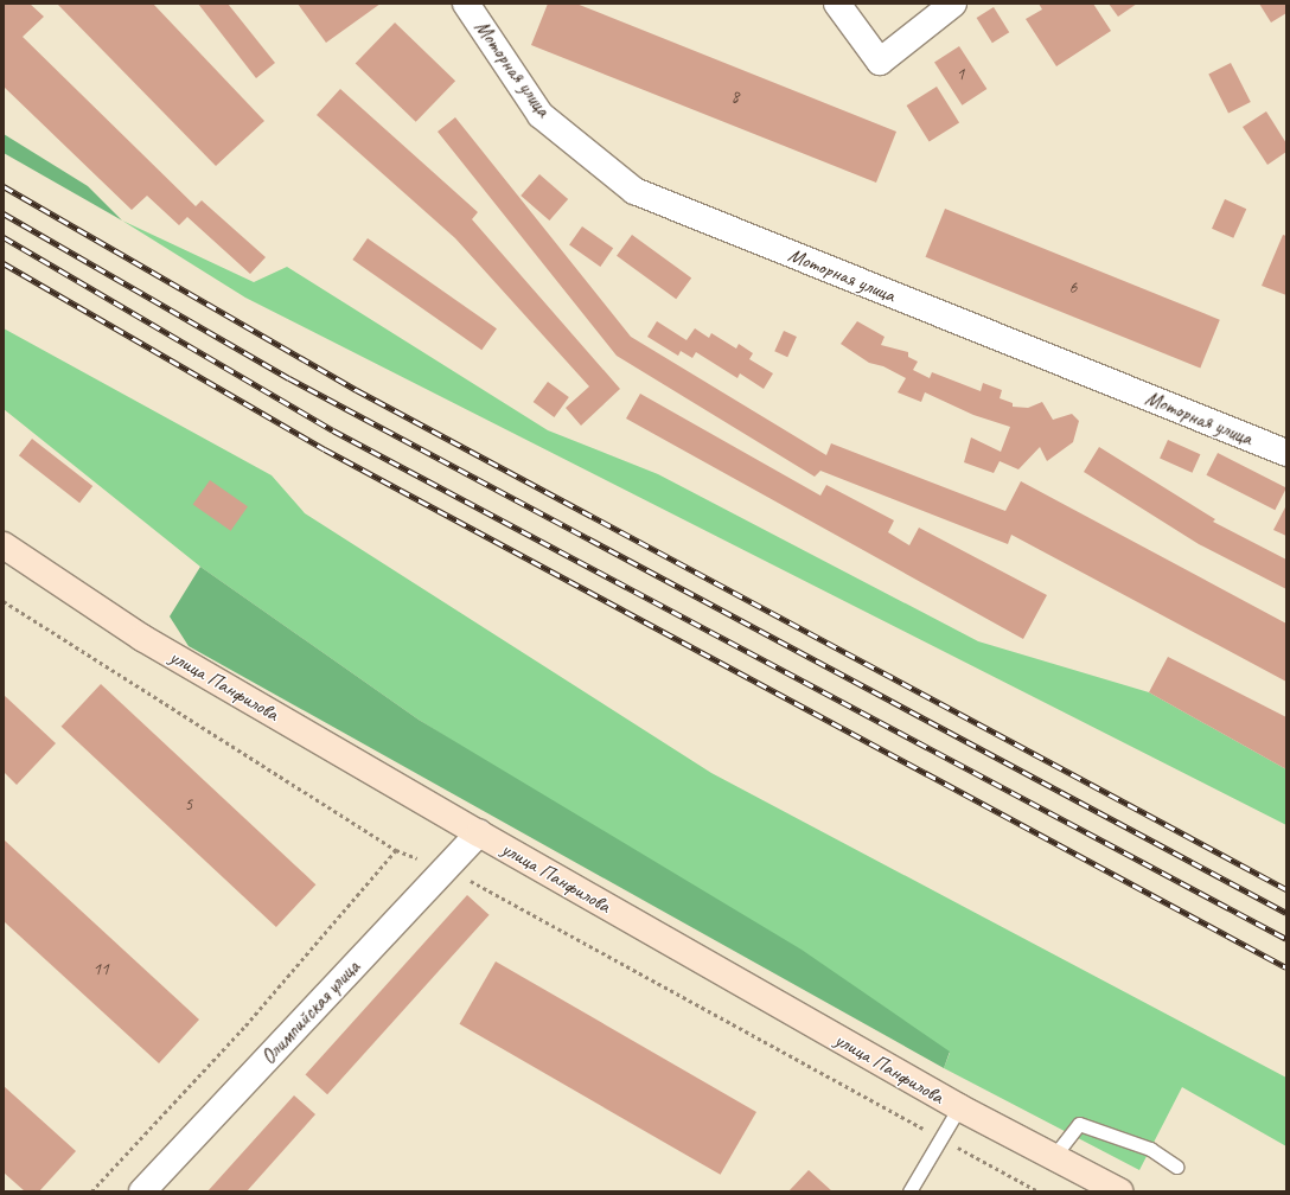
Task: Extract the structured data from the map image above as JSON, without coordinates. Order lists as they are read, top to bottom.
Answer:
{
  "streets": {
    "main road": ["улица Панфилова"],
    "street": ["Моторная улица", "Олимпийская улица"]
  },
  "crossings": [
    ["улица Панфилова", "Олимпийская улица"]
  ],
  "house_numbers": [
    "1",
    "8",
    "6",
    "5",
    "11"
  ]
}
